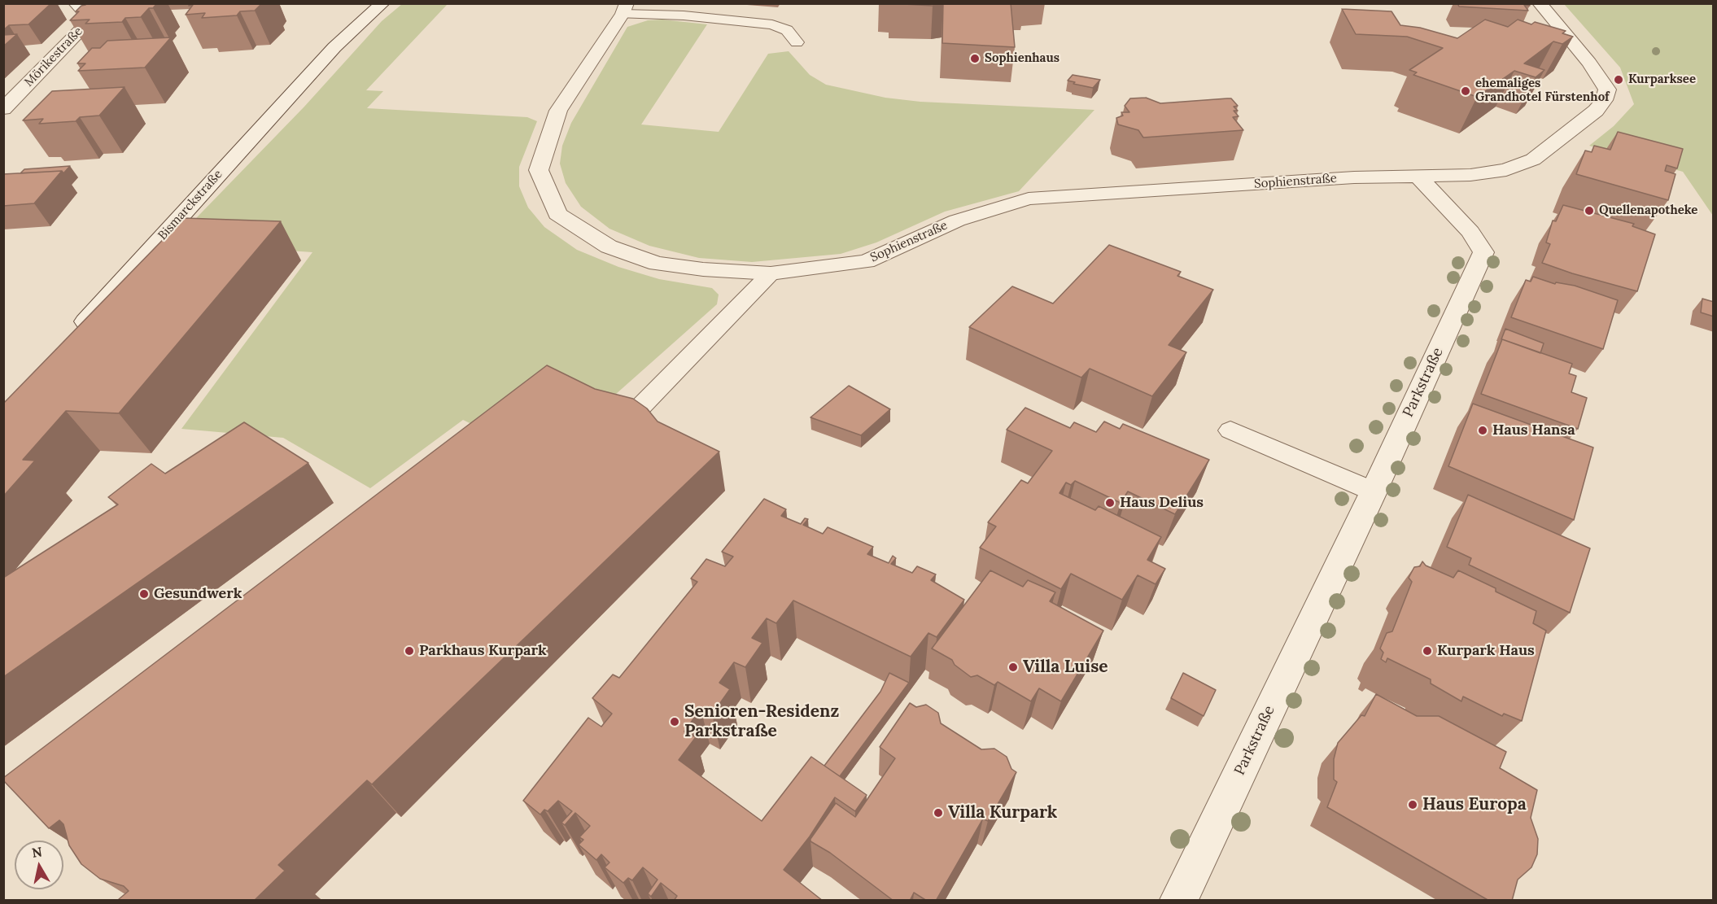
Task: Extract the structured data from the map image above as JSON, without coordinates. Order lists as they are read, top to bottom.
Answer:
{
  "streets": {
    "street": [
      "Mörikestraße",
      "Sophienstraße",
      "Bismarckstraße",
      "Parkstraße"
    ]
  },
  "crossings": [
    ["Sophienstraße", "Parkstraße"]
  ],
  "places": [
    "Sophienhaus",
    "Kurparksee",
    "ehemaliges Grandhotel Fürstenhof",
    "Quellenapotheke",
    "Haus Hansa",
    "Haus Delius",
    "Gesundwerk",
    "Parkhaus Kurpark",
    "Kurpark Haus",
    "Villa Luise",
    "Senioren-Residenz Parkstraße",
    "Haus Europa",
    "Villa Kurpark"
  ],
  "north": "top"
}
